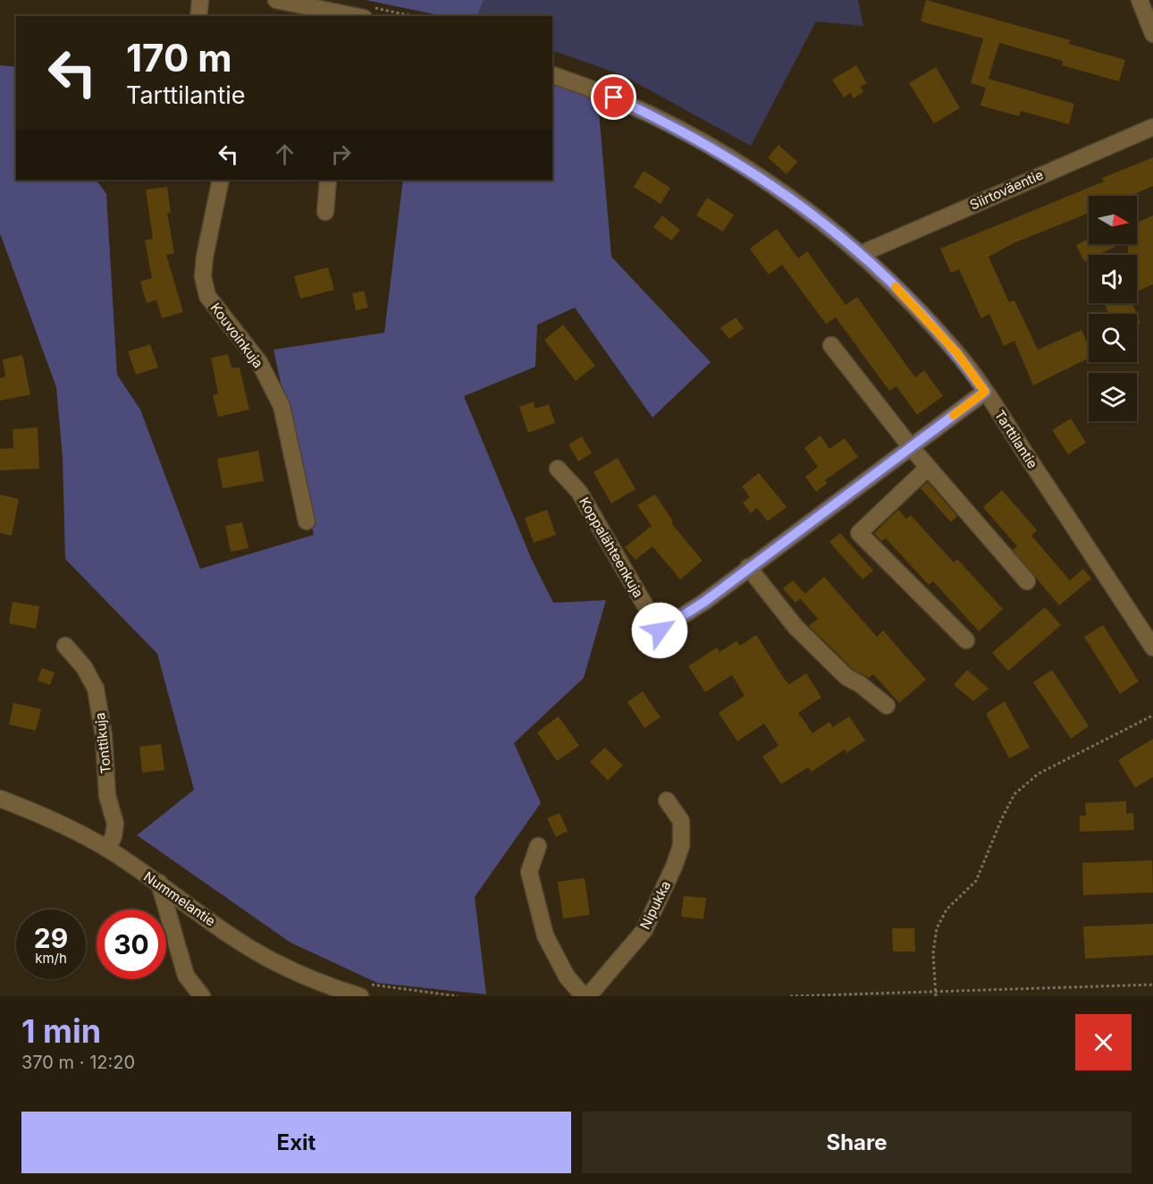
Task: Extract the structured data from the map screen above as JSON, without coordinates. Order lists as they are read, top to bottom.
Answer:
{
  "streets": {
    "street": [
      "Siirtoväentie",
      "Kouvoinkuja",
      "Tarttilantie",
      "Koppalähteenkuja",
      "Tonttikuja",
      "Nummelantie",
      "Nipukka"
    ]
  },
  "crossings": [
    ["Siirtoväentie", "Tarttilantie"],
    ["Tonttikuja", "Nummelantie"]
  ],
  "north": "right",
  "page": {
    "turn": ["170 m", "Tarttilantie"],
    "speed": "29 km/h",
    "limit": "30",
    "heading": ["1 min", "370 m · 12:20"],
    "buttons": ["Exit", "Share"]
  }
}
